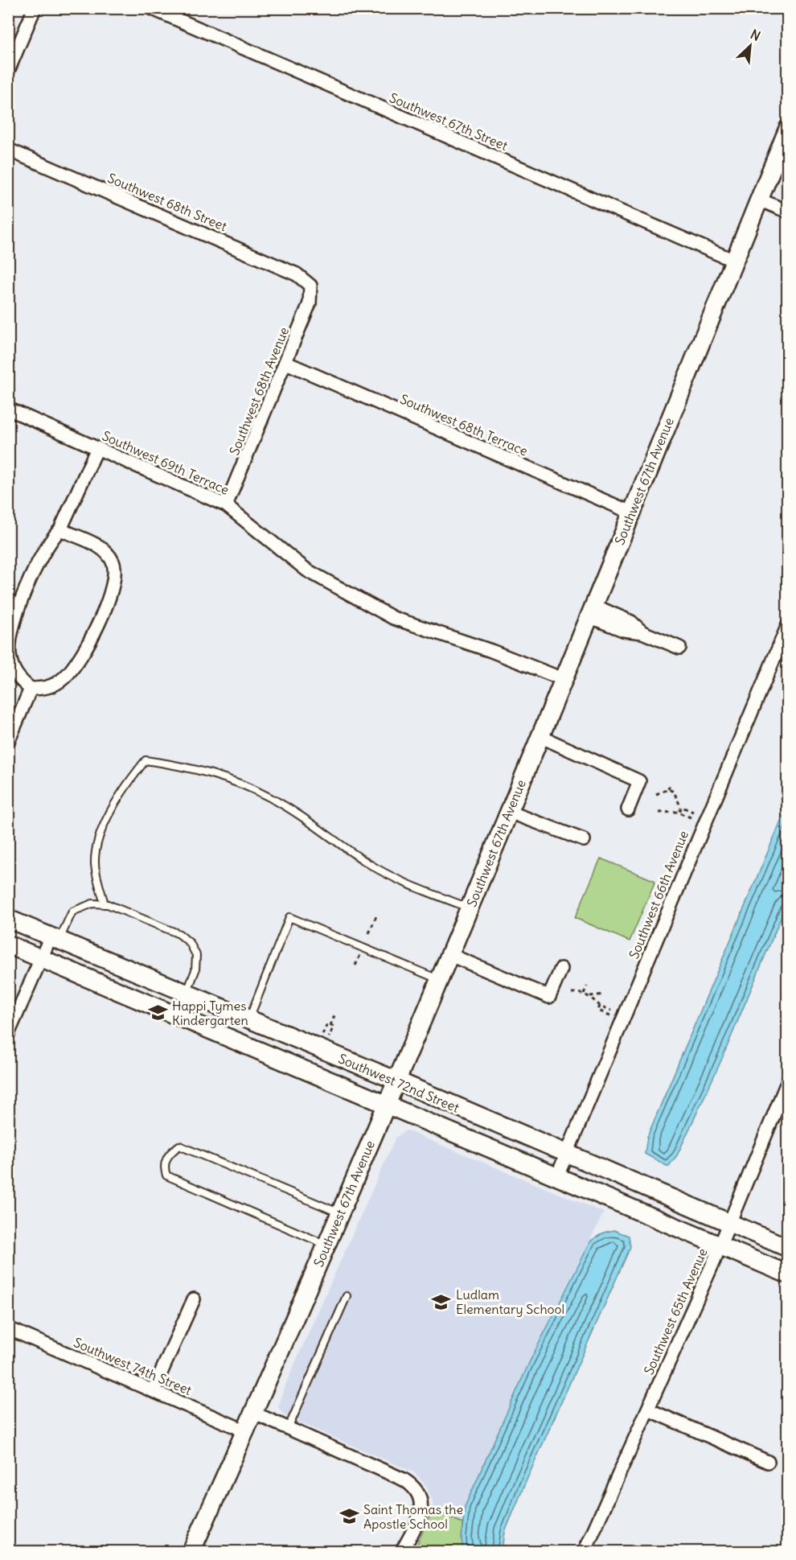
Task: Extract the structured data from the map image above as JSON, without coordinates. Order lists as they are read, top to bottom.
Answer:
{
  "streets": {
    "main road": ["Southwest 67th Avenue", "Southwest 72nd Street"],
    "street": [
      "Southwest 67th Street",
      "Southwest 68th Street",
      "Southwest 68th Avenue",
      "Southwest 68th Terrace",
      "Southwest 69th Terrace",
      "Southwest 66th Avenue",
      "Southwest 65th Avenue",
      "Southwest 74th Street"
    ]
  },
  "crossings": [
    ["Southwest 67th Street", "Southwest 67th Avenue"],
    ["Southwest 68th Street", "Southwest 68th Avenue"],
    ["Southwest 68th Avenue", "Southwest 68th Terrace"],
    ["Southwest 68th Avenue", "Southwest 69th Terrace"],
    ["Southwest 68th Terrace", "Southwest 67th Avenue"],
    ["Southwest 69th Terrace", "Southwest 67th Avenue"],
    ["Southwest 67th Avenue", "Southwest 72nd Street"],
    ["Southwest 67th Avenue", "Southwest 74th Street"],
    ["Southwest 66th Avenue", "Southwest 72nd Street"],
    ["Southwest 72nd Street", "Southwest 65th Avenue"]
  ],
  "places": {
    "school or university": ["Happi Tymes Kindergarten", "Ludlam Elementary School", "Saint Thomas the Apostle School"]
  },
  "north": "top right"
}
